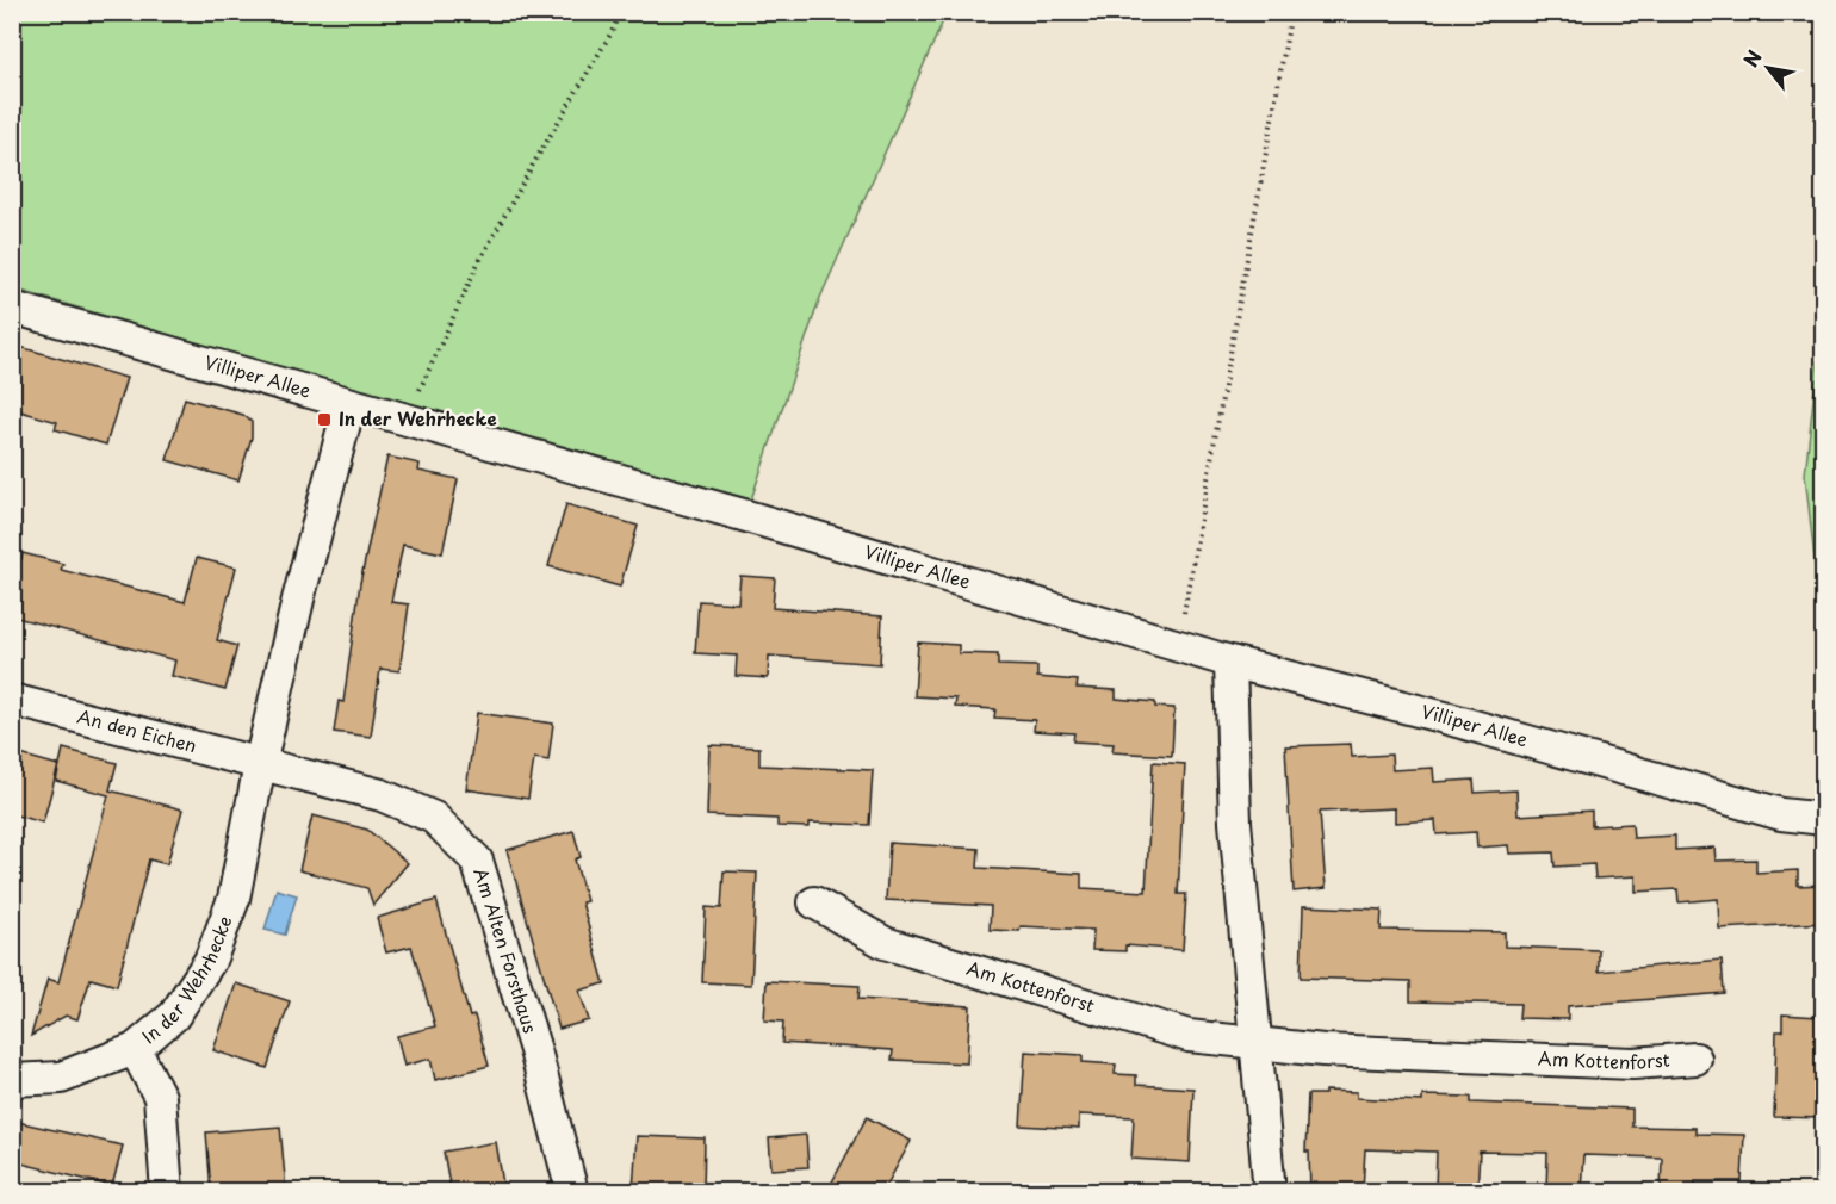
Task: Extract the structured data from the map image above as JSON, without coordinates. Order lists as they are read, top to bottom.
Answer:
{
  "streets": {
    "street": [
      "Villiper Allee",
      "An den Eichen",
      "Am Alten Forsthaus",
      "In der Wehrhecke",
      "Am Kottenforst"
    ]
  },
  "crossings": [
    ["Villiper Allee", "In der Wehrhecke"],
    ["An den Eichen", "Am Alten Forsthaus"],
    ["An den Eichen", "In der Wehrhecke"],
    ["Am Alten Forsthaus", "In der Wehrhecke"]
  ],
  "places": {
    "transit": ["In der Wehrhecke"]
  },
  "north": "top left"
}
